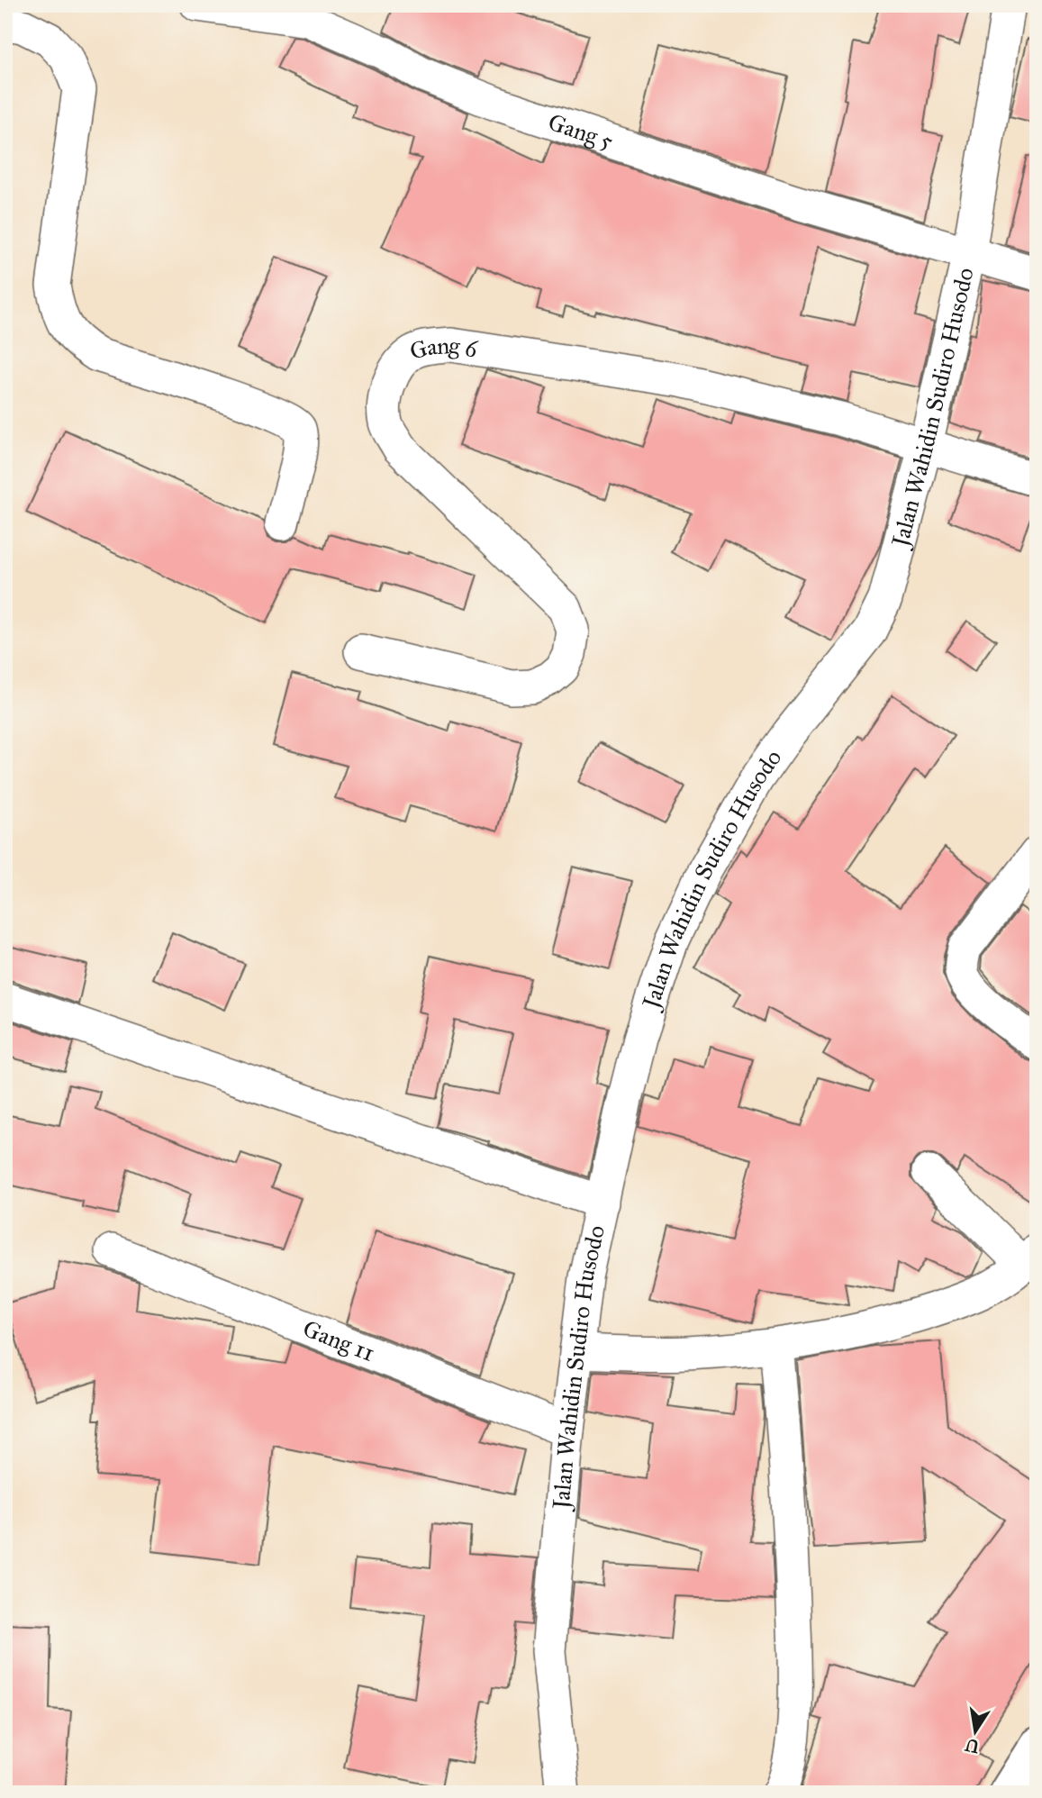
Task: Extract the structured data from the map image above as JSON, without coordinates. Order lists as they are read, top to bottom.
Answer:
{
  "streets": {
    "street": [
      "Gang 5",
      "Gang 6",
      "Jalan Wahidin Sudiro Husodo",
      "Gang 11"
    ]
  },
  "crossings": [
    ["Gang 5", "Jalan Wahidin Sudiro Husodo"],
    ["Gang 6", "Jalan Wahidin Sudiro Husodo"],
    ["Jalan Wahidin Sudiro Husodo", "Gang 11"]
  ],
  "north": "bottom"
}
